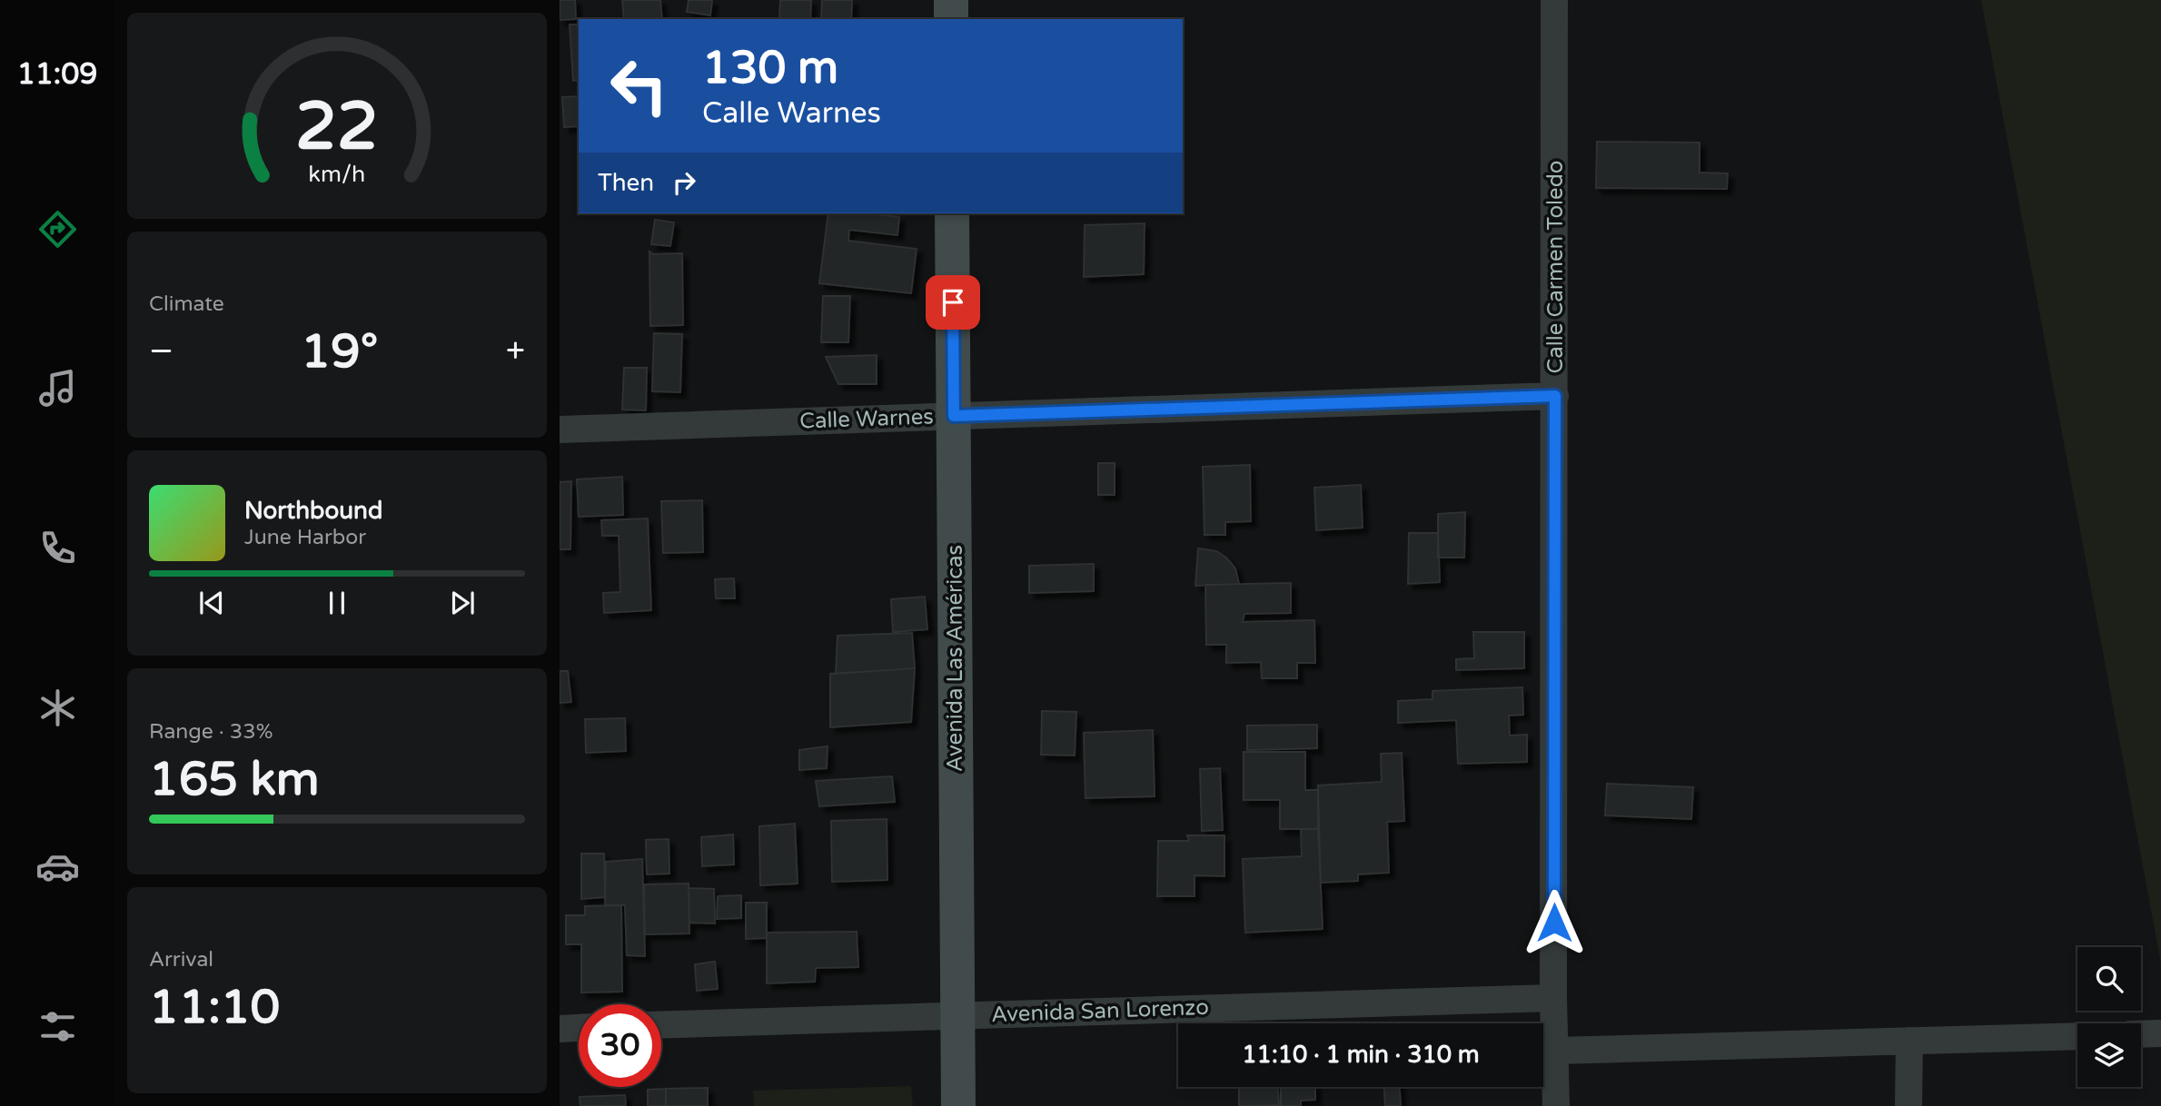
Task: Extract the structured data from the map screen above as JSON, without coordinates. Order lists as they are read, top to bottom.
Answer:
{
  "streets": {
    "street": [
      "Calle Carmen Toledo",
      "Calle Warnes",
      "Avenida Las Américas",
      "Avenida San Lorenzo"
    ]
  },
  "crossings": [
    ["Calle Carmen Toledo", "Calle Warnes"],
    ["Calle Carmen Toledo", "Avenida San Lorenzo"],
    ["Calle Warnes", "Avenida Las Américas"],
    ["Avenida Las Américas", "Avenida San Lorenzo"]
  ],
  "page": {
    "tabs": "11:09",
    "turn": ["130 m", "Calle Warnes"],
    "then": "Then",
    "tile": [
      "Climate",
      ["Range · 33%", "165 km"],
      ["Arrival", "11:10"]
    ],
    "heat": ["−", "19°", "+"],
    "song": ["Northbound", "June Harbor"],
    "limit": "30",
    "trip": "11:10 · 1 min · 310 m",
    "gauge": ["22", "km/h"]
  }
}
